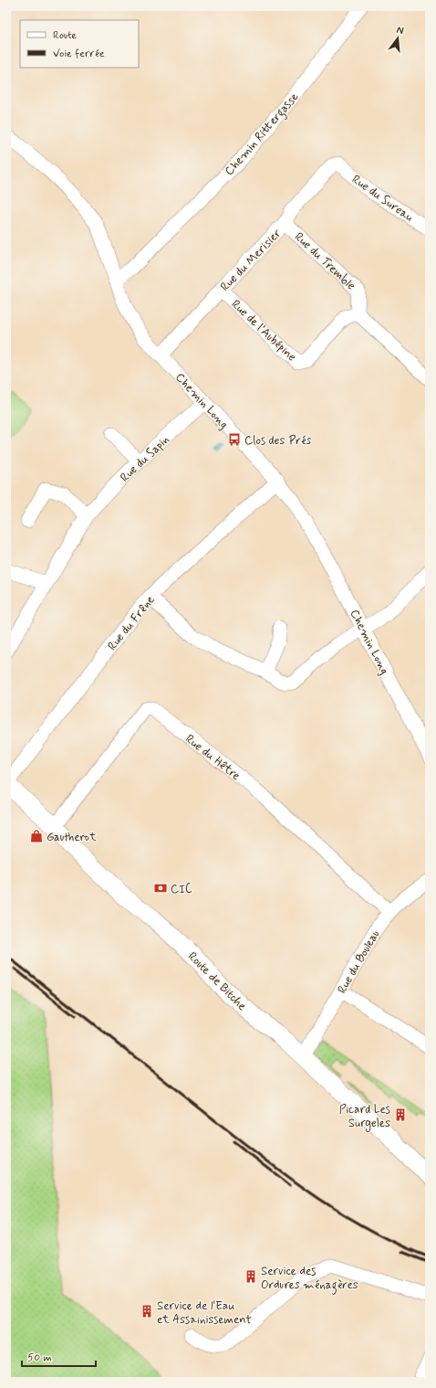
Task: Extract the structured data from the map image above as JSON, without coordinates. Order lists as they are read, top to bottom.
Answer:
{
  "streets": {
    "main road": ["Route de Bitche"],
    "street": [
      "Chemin Rittergasse",
      "Rue du Sureau",
      "Rue du Merisier",
      "Rue du Tremble",
      "Rue de l'Aubépine",
      "Chemin Long",
      "Rue du Sapin",
      "Rue du Frêne",
      "Rue du Hêtre",
      "Rue du Bouleau"
    ]
  },
  "crossings": [
    ["Chemin Rittergasse", "Chemin Long"],
    ["Rue du Sureau", "Rue du Merisier"],
    ["Rue du Merisier", "Rue du Tremble"],
    ["Rue du Merisier", "Rue de l'Aubépine"],
    ["Rue du Merisier", "Chemin Long"],
    ["Rue du Tremble", "Rue de l'Aubépine"],
    ["Chemin Long", "Rue du Sapin"],
    ["Chemin Long", "Rue du Frêne"],
    ["Rue du Frêne", "Route de Bitche"],
    ["Rue du Hêtre", "Rue du Bouleau"],
    ["Rue du Hêtre", "Route de Bitche"],
    ["Rue du Bouleau", "Route de Bitche"]
  ],
  "places": {
    "bus stop": ["Clos des Prés"],
    "shop": ["Gautherot"],
    "bank": ["CIC"],
    "building": ["Picard Les Surgeles", "Service des Ordures ménagères", "Service de l'Eau et Assainissement"]
  },
  "legend": ["Route", "Voie ferrée"],
  "scale_bar": "50 m",
  "north": "top"
}
